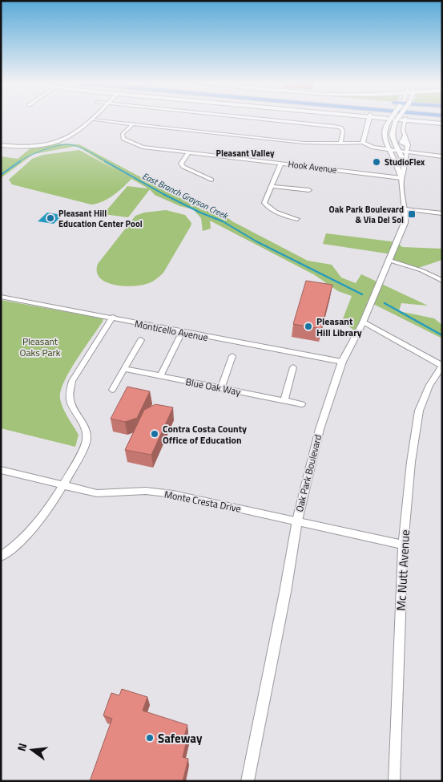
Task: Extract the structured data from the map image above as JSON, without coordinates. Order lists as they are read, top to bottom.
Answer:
{
  "streets": {
    "street": [
      "Hook Avenue",
      "Monticello Avenue",
      "Blue Oak Way",
      "Oak Park Boulevard",
      "Monte Cresta Drive",
      "Mc Nutt Avenue"
    ]
  },
  "crossings": [
    ["Hook Avenue", "Oak Park Boulevard"],
    ["Monticello Avenue", "Oak Park Boulevard"],
    ["Oak Park Boulevard", "Monte Cresta Drive"],
    ["Monte Cresta Drive", "Mc Nutt Avenue"]
  ],
  "districts": ["Pleasant Valley"],
  "water": ["East Branch Grayson Creek"],
  "parks": ["Pleasant Oaks Park"],
  "places": {
    "other": [
      "StudioFlex",
      "Pleasant Hill Education Center Pool",
      "Pleasant Hill Library",
      "Contra Costa County Office of Education",
      "Safeway"
    ],
    "transit": ["Oak Park Boulevard & Via Del Sol"]
  },
  "north": "left"
}
